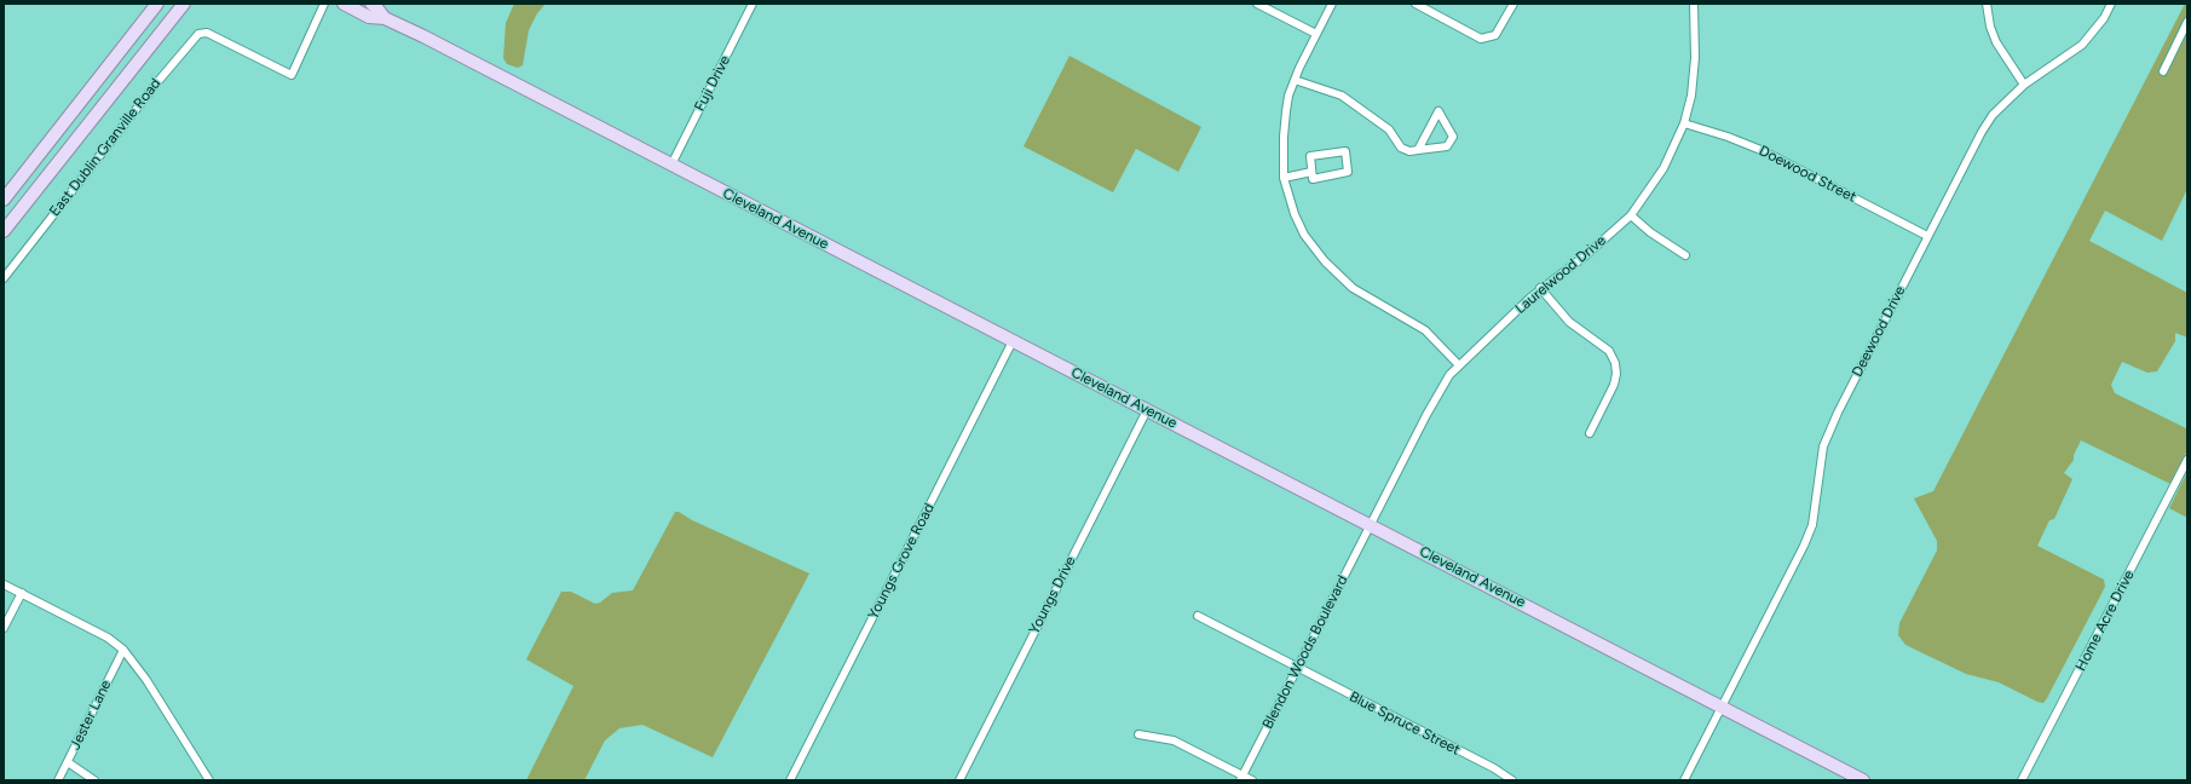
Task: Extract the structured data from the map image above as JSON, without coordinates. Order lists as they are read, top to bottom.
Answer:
{
  "streets": {
    "main road": ["East Dublin Granville Road", "Cleveland Avenue"],
    "street": [
      "Fuji Drive",
      "Doewood Street",
      "Laurelwood Drive",
      "Deewood Drive",
      "Youngs Grove Road",
      "Youngs Drive",
      "Home Acre Drive",
      "Blendon Woods Boulevard",
      "Jester Lane",
      "Blue Spruce Street"
    ]
  },
  "crossings": [
    ["Fuji Drive", "Cleveland Avenue"],
    ["Doewood Street", "Laurelwood Drive"],
    ["Doewood Street", "Deewood Drive"],
    ["Cleveland Avenue", "Laurelwood Drive"],
    ["Cleveland Avenue", "Deewood Drive"],
    ["Cleveland Avenue", "Youngs Grove Road"],
    ["Cleveland Avenue", "Youngs Drive"],
    ["Cleveland Avenue", "Blendon Woods Boulevard"],
    ["Laurelwood Drive", "Blendon Woods Boulevard"],
    ["Blendon Woods Boulevard", "Blue Spruce Street"]
  ]
}
